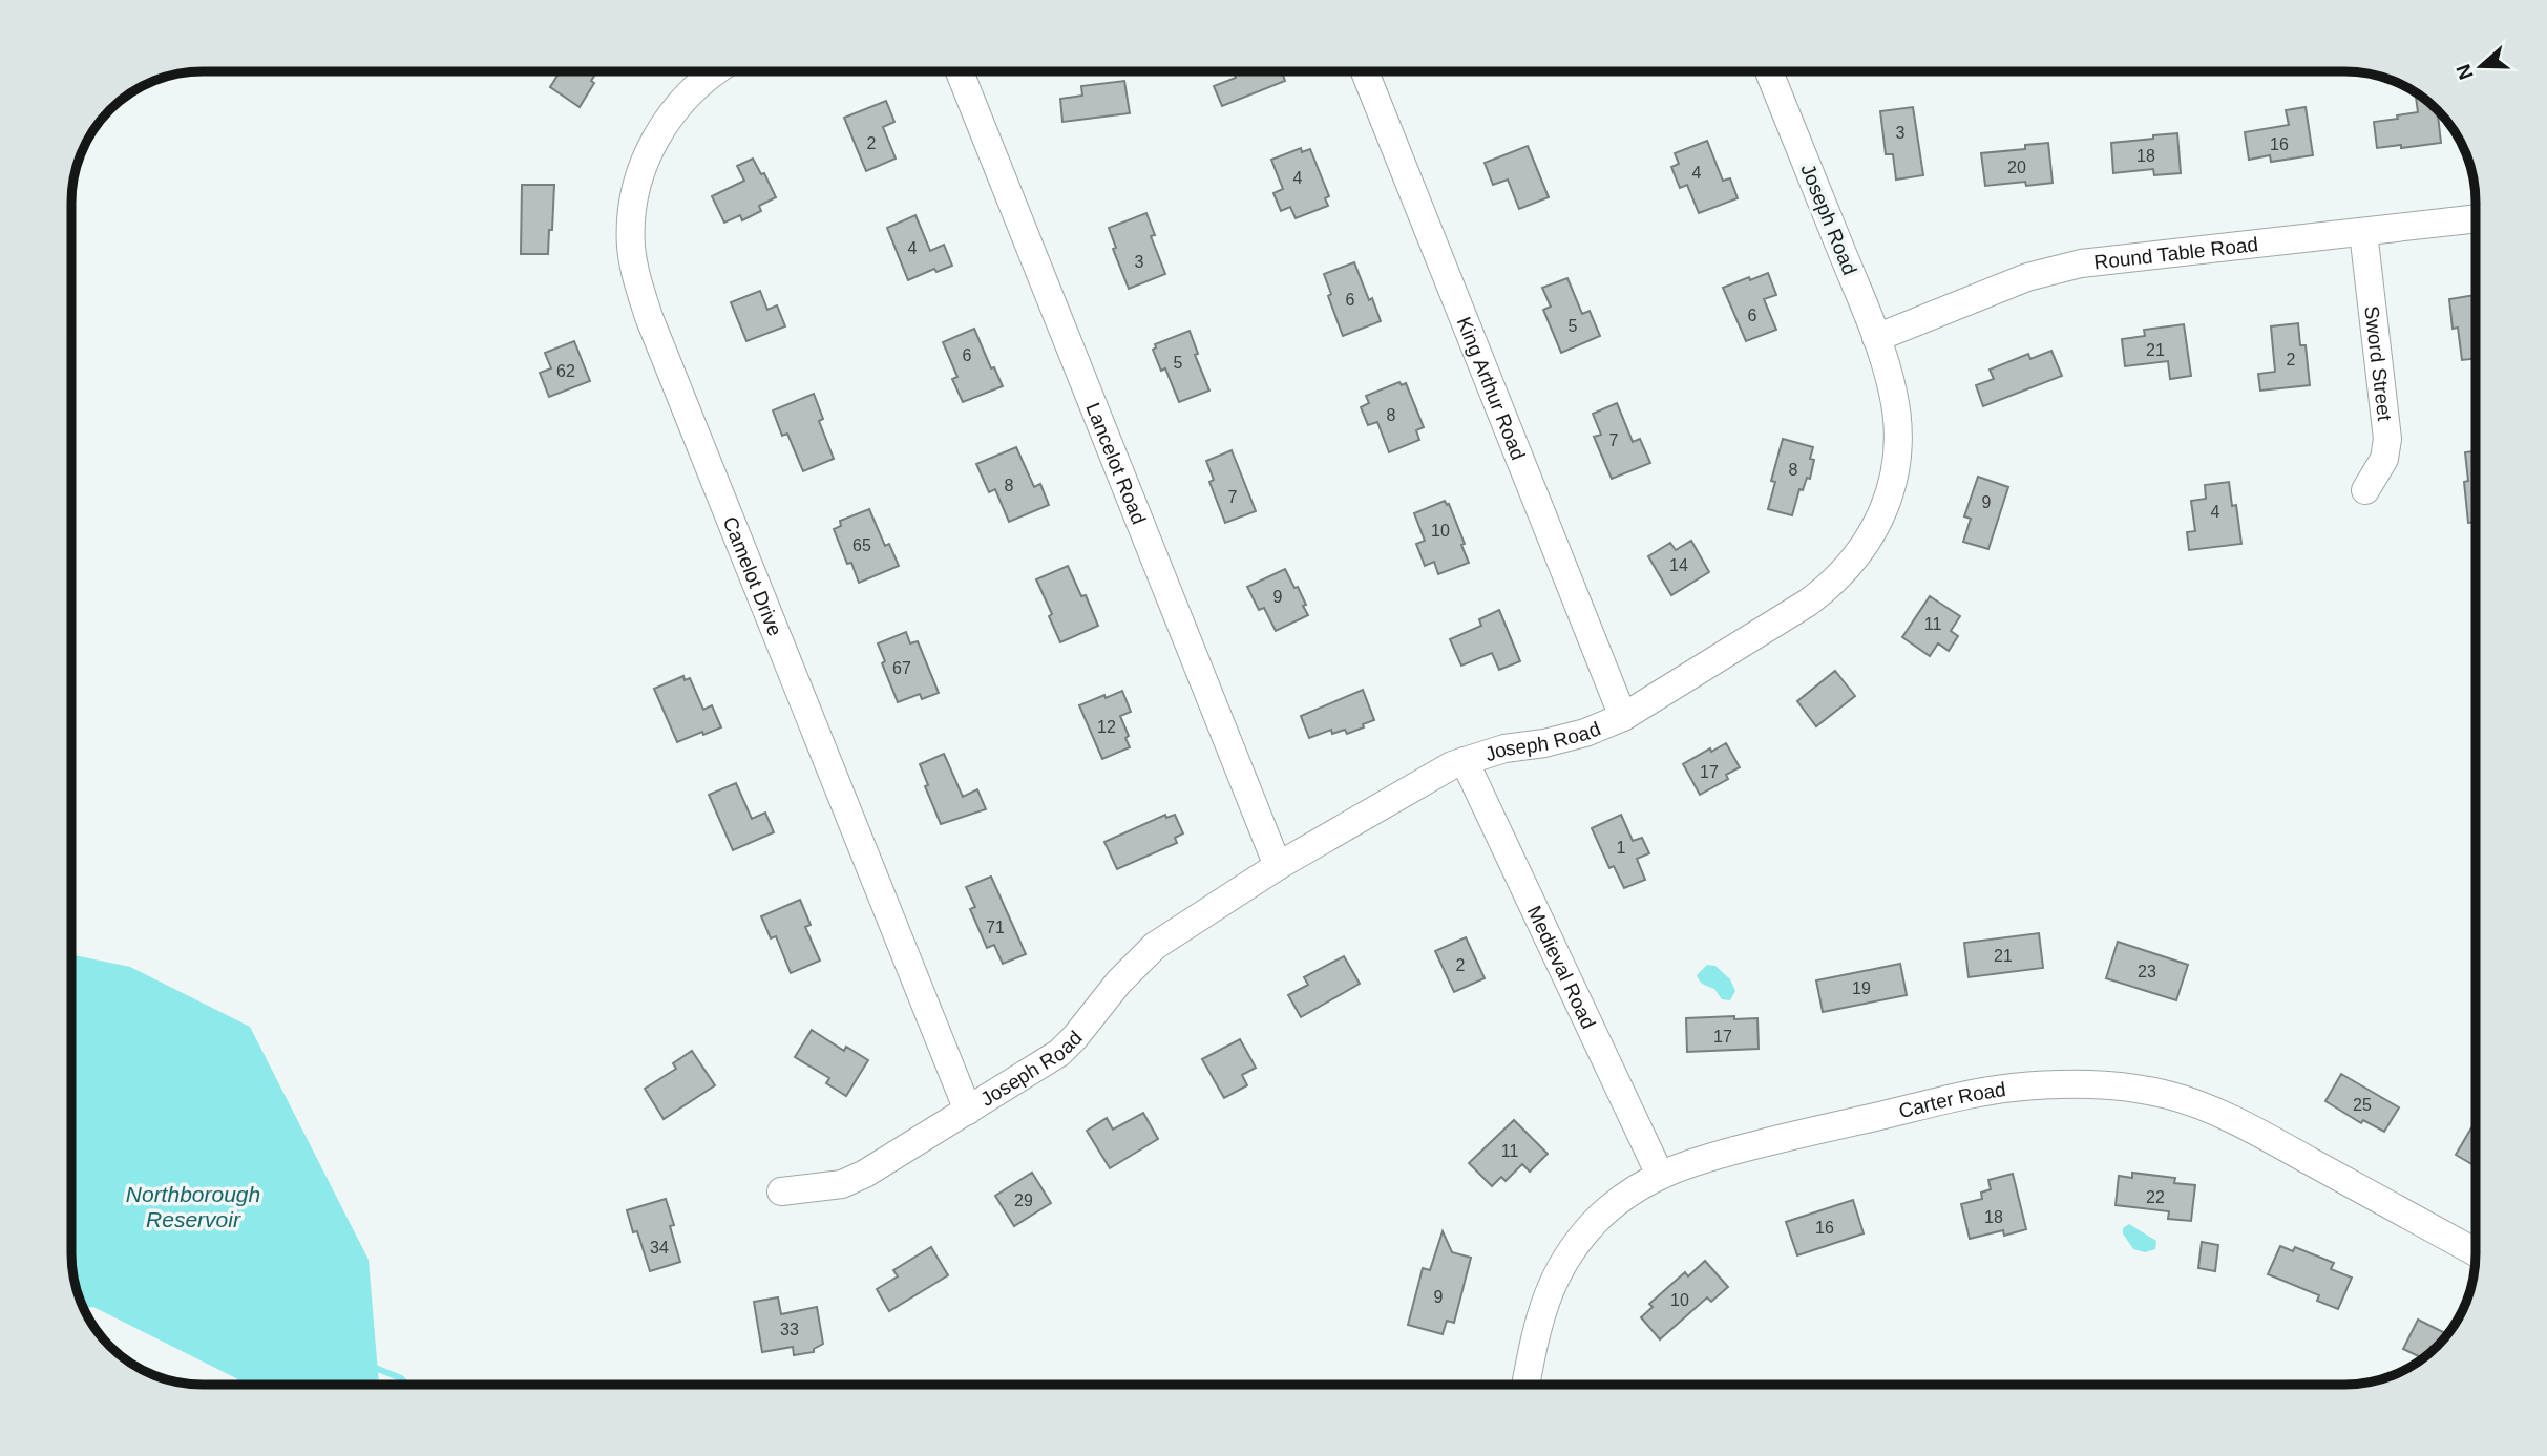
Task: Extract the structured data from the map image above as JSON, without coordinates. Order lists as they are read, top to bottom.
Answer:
{
  "streets": {
    "street": [
      "Joseph Road",
      "Round Table Road",
      "Sword Street",
      "King Arthur Road",
      "Lancelot Road",
      "Camelot Drive",
      "Medieval Road",
      "Carter Road"
    ]
  },
  "crossings": [
    ["Joseph Road", "Round Table Road"],
    ["Joseph Road", "King Arthur Road"],
    ["Joseph Road", "Lancelot Road"],
    ["Joseph Road", "Camelot Drive"],
    ["Joseph Road", "Medieval Road"],
    ["Round Table Road", "Sword Street"],
    ["Medieval Road", "Carter Road"]
  ],
  "water": ["Northborough Reservoir"],
  "house_numbers": [
    "3",
    "2",
    "16",
    "18",
    "20",
    "4",
    "4",
    "4",
    "3",
    "6",
    "6",
    "5",
    "21",
    "6",
    "2",
    "5",
    "62",
    "8",
    "7",
    "8",
    "8",
    "7",
    "9",
    "4",
    "10",
    "65",
    "14",
    "9",
    "11",
    "67",
    "12",
    "17",
    "1",
    "71",
    "21",
    "2",
    "23",
    "19",
    "17",
    "25",
    "11",
    "22",
    "29",
    "18",
    "16",
    "34",
    "9",
    "10",
    "33"
  ],
  "north": "left"
}
